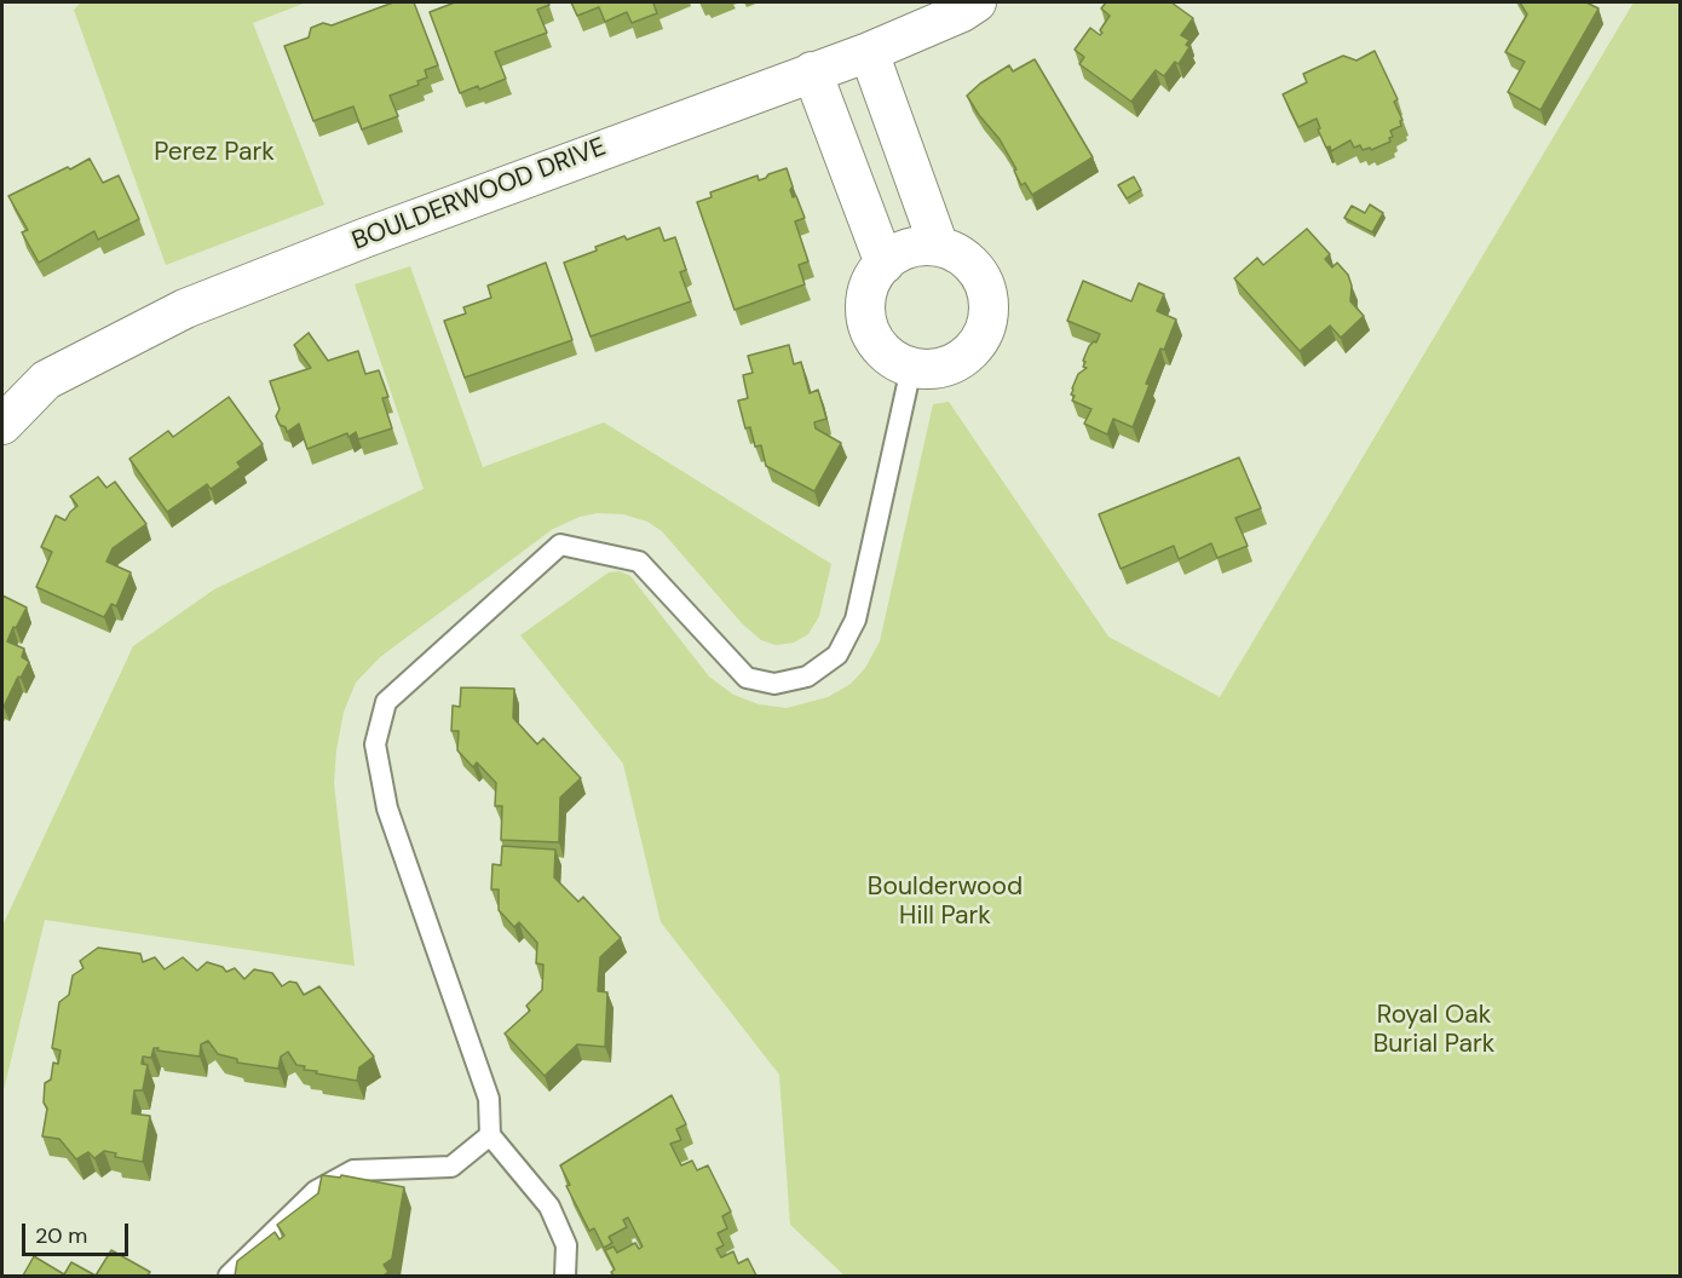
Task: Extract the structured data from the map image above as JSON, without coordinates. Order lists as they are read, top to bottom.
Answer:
{
  "streets": {
    "street": ["BOULDERWOOD DRIVE"]
  },
  "parks": ["Perez Park", "Boulderwood Hill Park", "Royal Oak Burial Park"],
  "scale_bar": "20 m"
}
